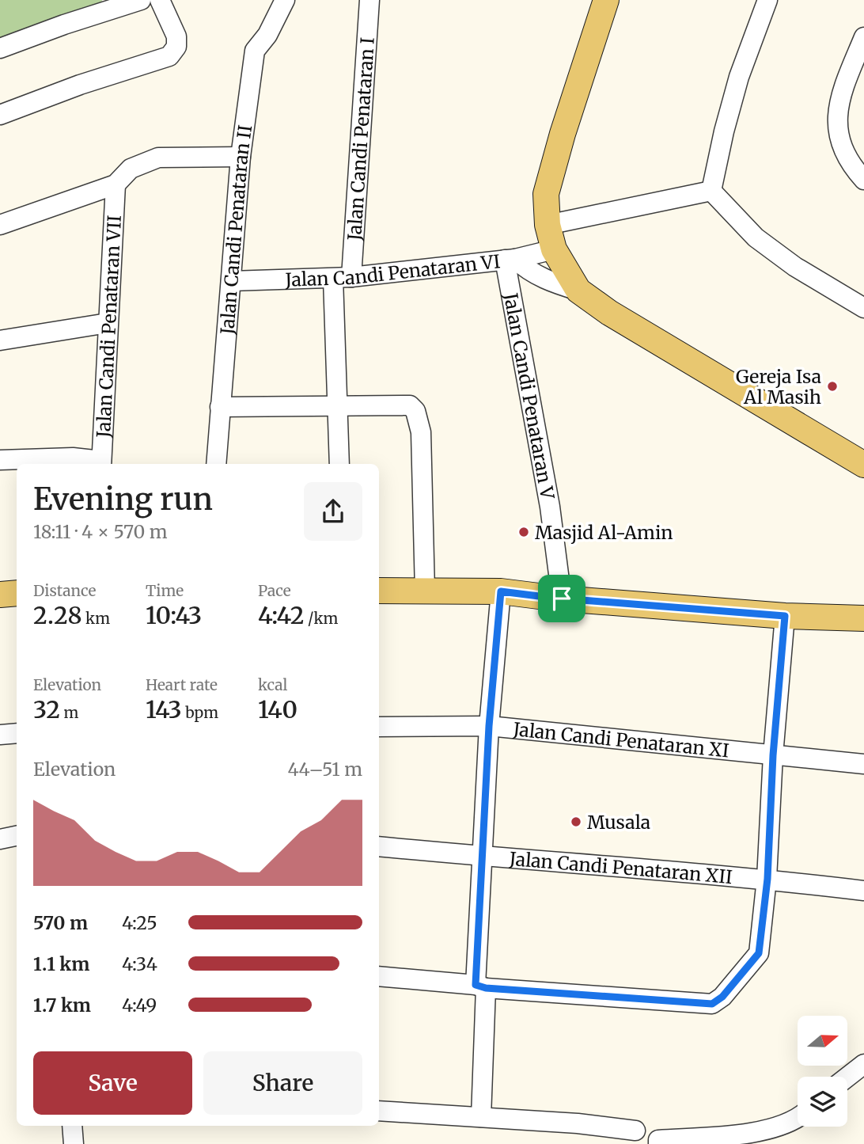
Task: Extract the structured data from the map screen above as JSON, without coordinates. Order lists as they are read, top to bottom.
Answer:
{
  "streets": {
    "street": [
      "Jalan Candi Penataran I",
      "Jalan Candi Penataran II",
      "Jalan Candi Penataran VI",
      "Jalan Candi Penataran VII",
      "Jalan Candi Penataran V",
      "Jalan Candi Penataran XI",
      "Jalan Candi Penataran XII"
    ]
  },
  "crossings": [
    ["Jalan Candi Penataran I", "Jalan Candi Penataran VI"],
    ["Jalan Candi Penataran II", "Jalan Candi Penataran VI"],
    ["Jalan Candi Penataran VI", "Jalan Candi Penataran V"]
  ],
  "places": ["Gereja Isa Al Masih", "Masjid Al-Amin", "Musala"],
  "north": "right",
  "page": {
    "heading": ["Evening run", "18:11 · 4 × 570 m"],
    "stats": [
      ["Distance", "2.28 km"],
      ["Time", "10:43"],
      ["Pace", "4:42 /km"],
      ["Elevation", "32 m"],
      ["Heart rate", "143 bpm"],
      ["kcal", "140"]
    ],
    "chart": ["Elevation", "44–51 m"],
    "list": [
      {
        "name": "570 m",
        "note": "4:25"
      },
      {
        "name": "1.1 km",
        "note": "4:34"
      },
      {
        "name": "1.7 km",
        "note": "4:49"
      }
    ],
    "buttons": ["Save", "Share"]
  }
}
